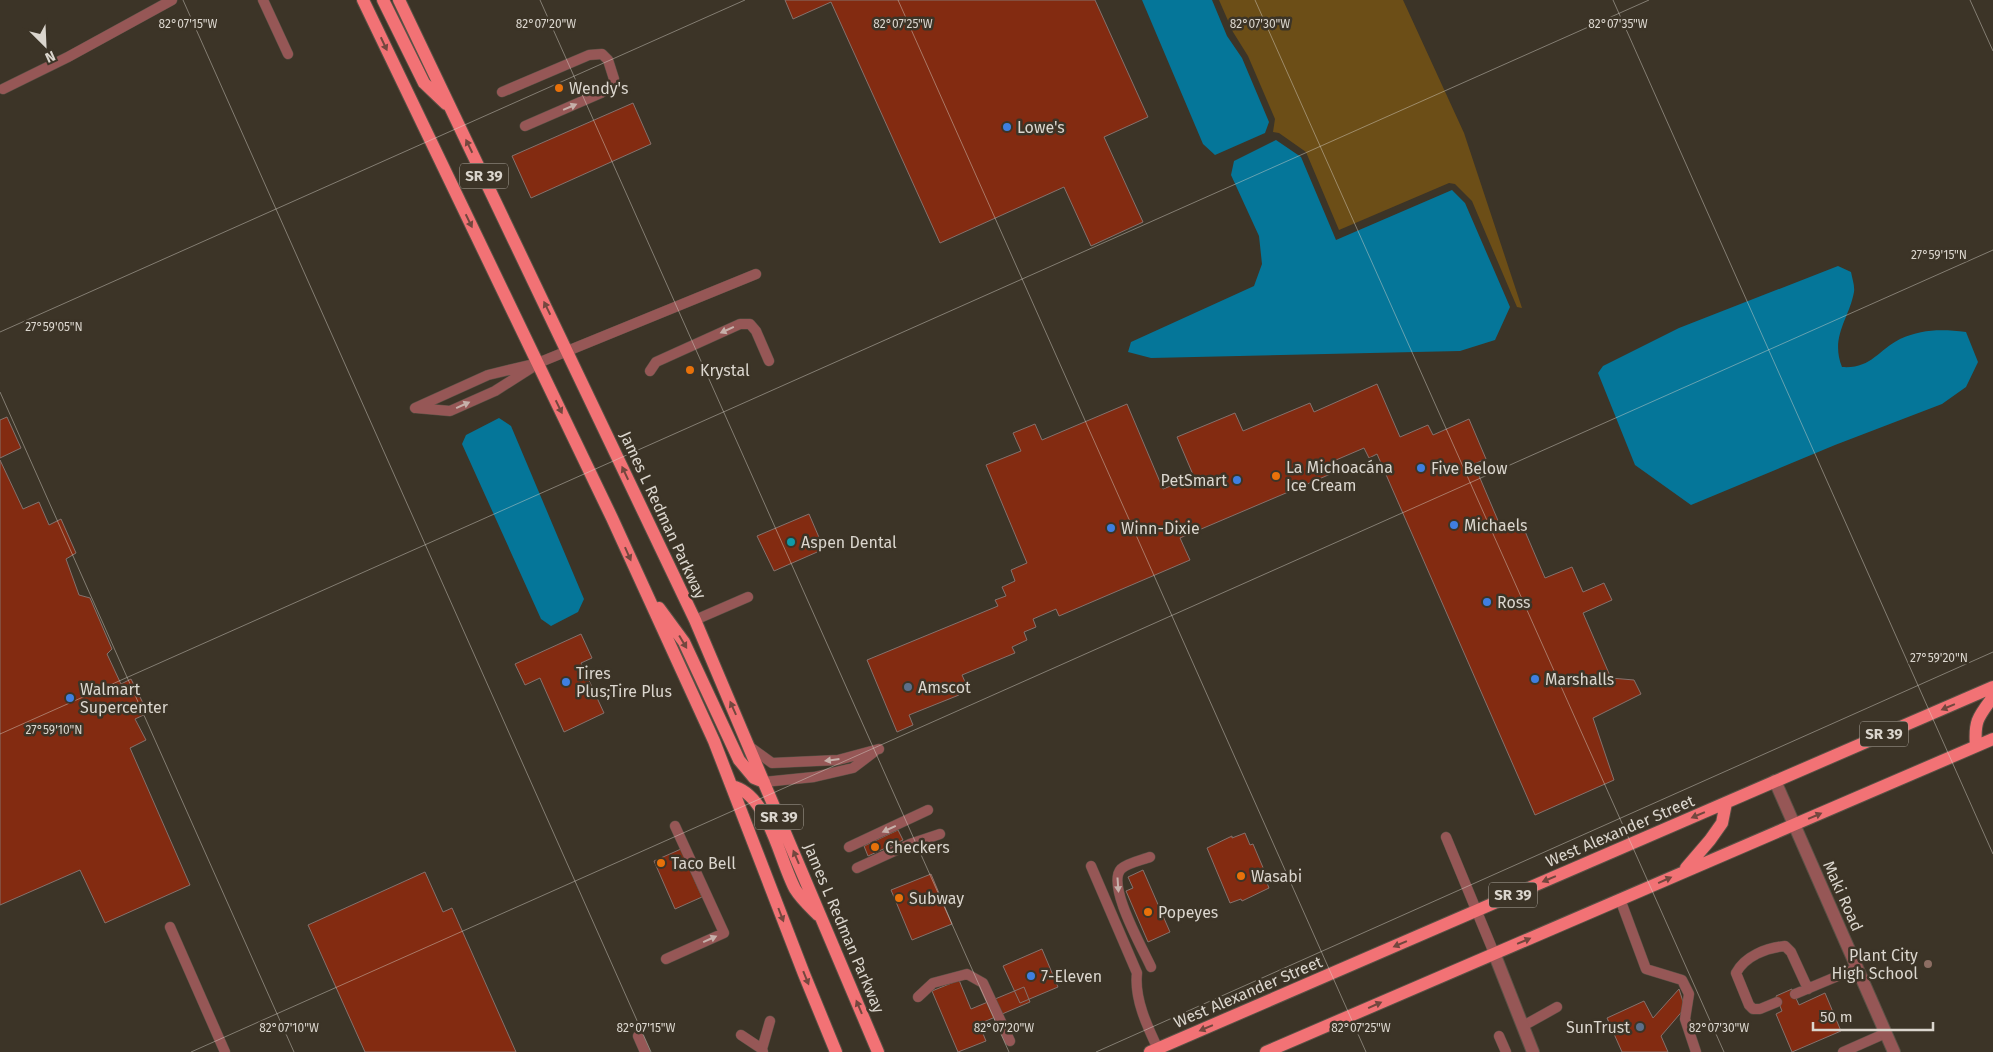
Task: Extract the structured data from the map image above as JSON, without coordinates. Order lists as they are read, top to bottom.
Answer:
{
  "streets": {
    "main road": ["SR 39", "James L Redman Parkway", "West Alexander Street"],
    "street": ["Maki Road"]
  },
  "crossings": [
    ["West Alexander Street", "Maki Road"]
  ],
  "places": [
    "Wendy's",
    "Lowe's",
    "Krystal",
    "Five Below",
    "La Michoacána Ice Cream",
    "PetSmart",
    "Michaels",
    "Winn-Dixie",
    "Aspen Dental",
    "Ross",
    "Marshalls",
    "Tires Plus;Tire Plus",
    "Amscot",
    "Walmart Supercenter",
    "Checkers",
    "Taco Bell",
    "Wasabi",
    "Subway",
    "Popeyes",
    "Plant City High School",
    "7-Eleven",
    "SunTrust"
  ],
  "scale_bar": "50 m",
  "north": "bottom right",
  "coordinates": [
    "82°07'15\"W",
    "82°07'20\"W",
    "82°07'25\"W",
    "82°07'30\"W",
    "82°07'35\"W",
    "27°59'15\"N",
    "27°59'05\"N",
    "27°59'20\"N",
    "27°59'10\"N",
    "82°07'10\"W"
  ]
}
